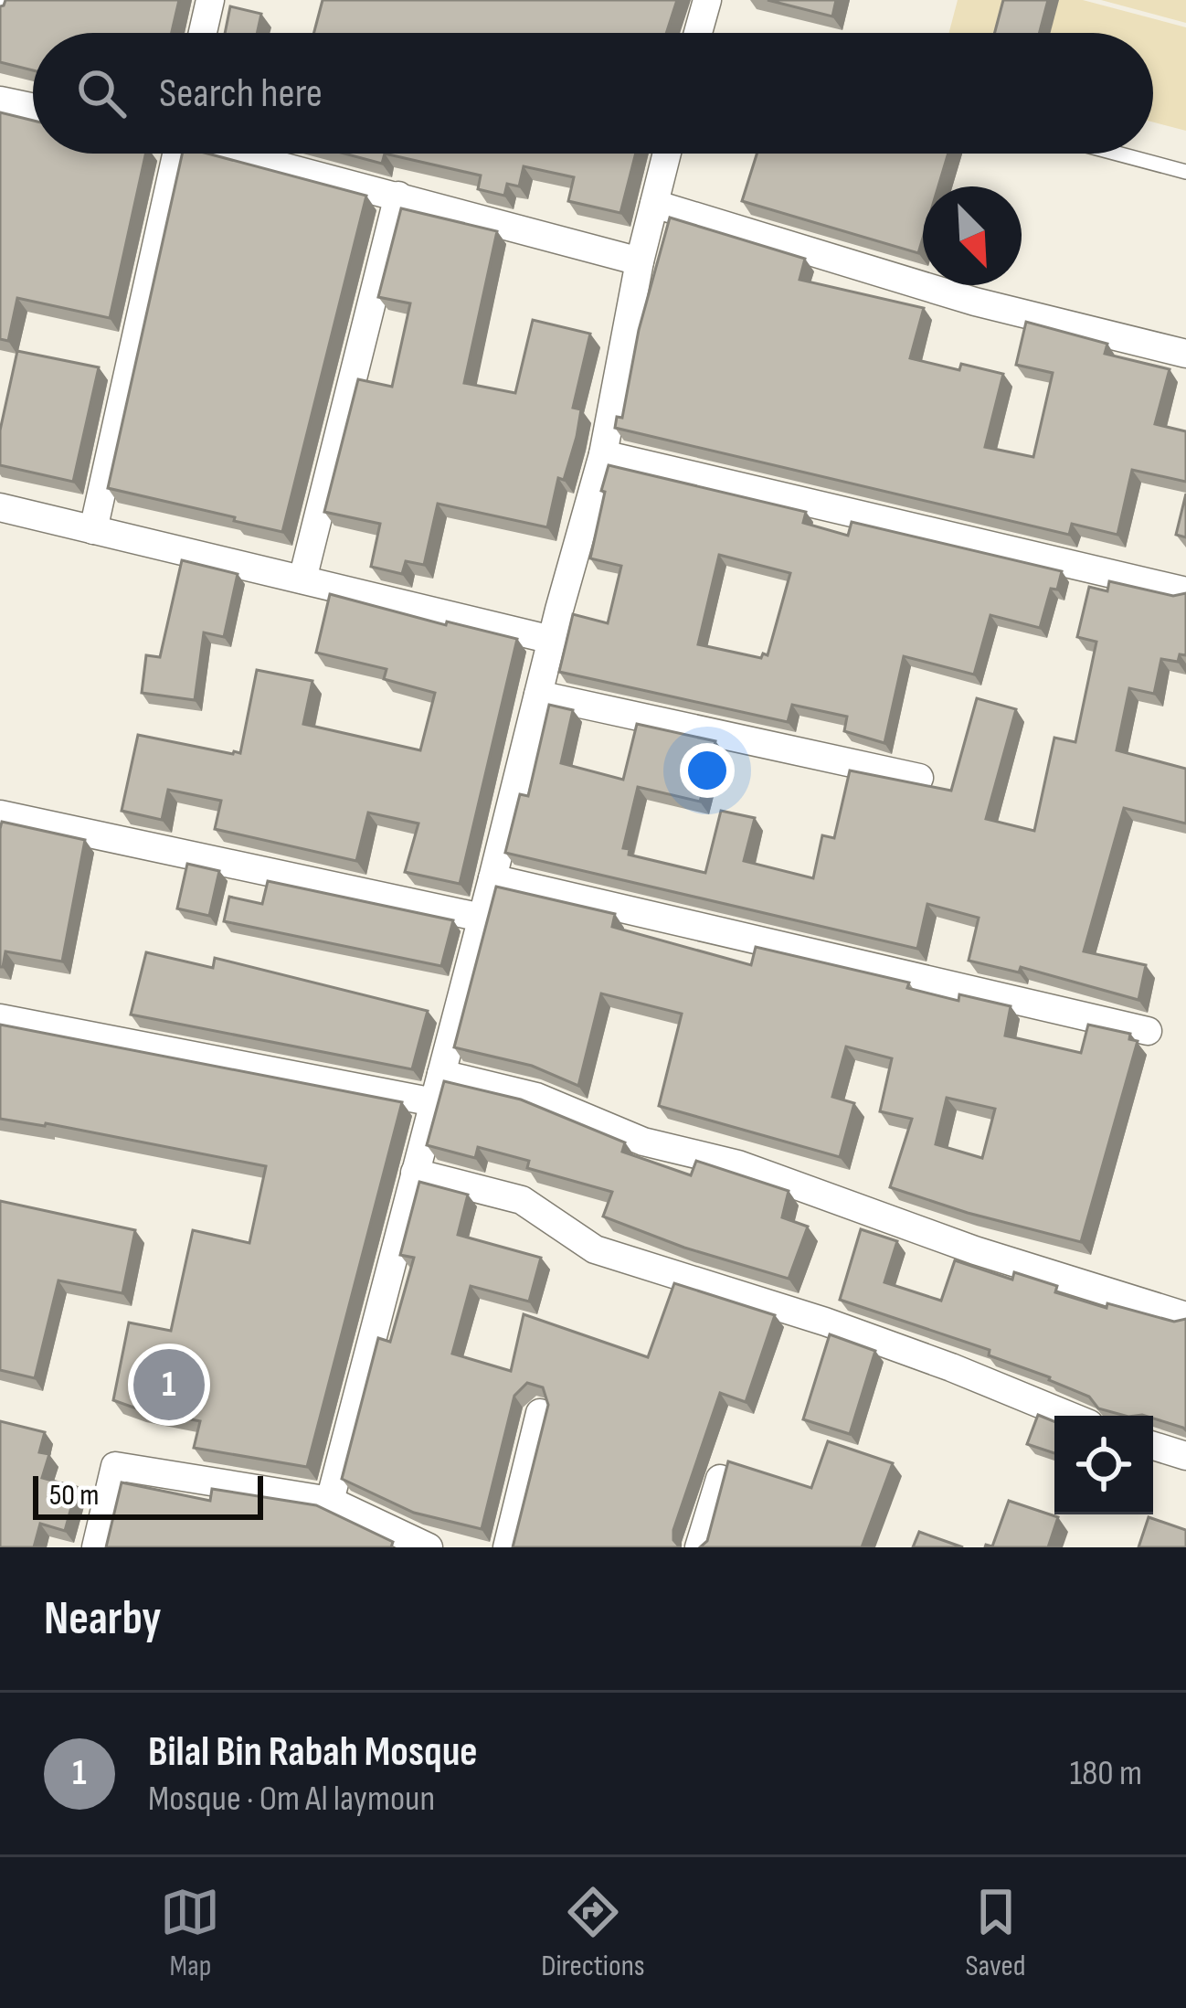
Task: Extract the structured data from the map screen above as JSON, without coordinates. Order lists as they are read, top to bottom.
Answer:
{
  "scale_bar": "50 m",
  "north": "bottom right",
  "page": {
    "search": "Search here",
    "pins": "1",
    "scale": "50 m",
    "heading": "Nearby",
    "list": [
      {
        "mark": "1",
        "name": "Bilal Bin Rabah Mosque",
        "note": "Mosque · Om Al laymoun",
        "value": "180 m"
      }
    ],
    "nav": ["Map", "Directions", "Saved"]
  }
}
